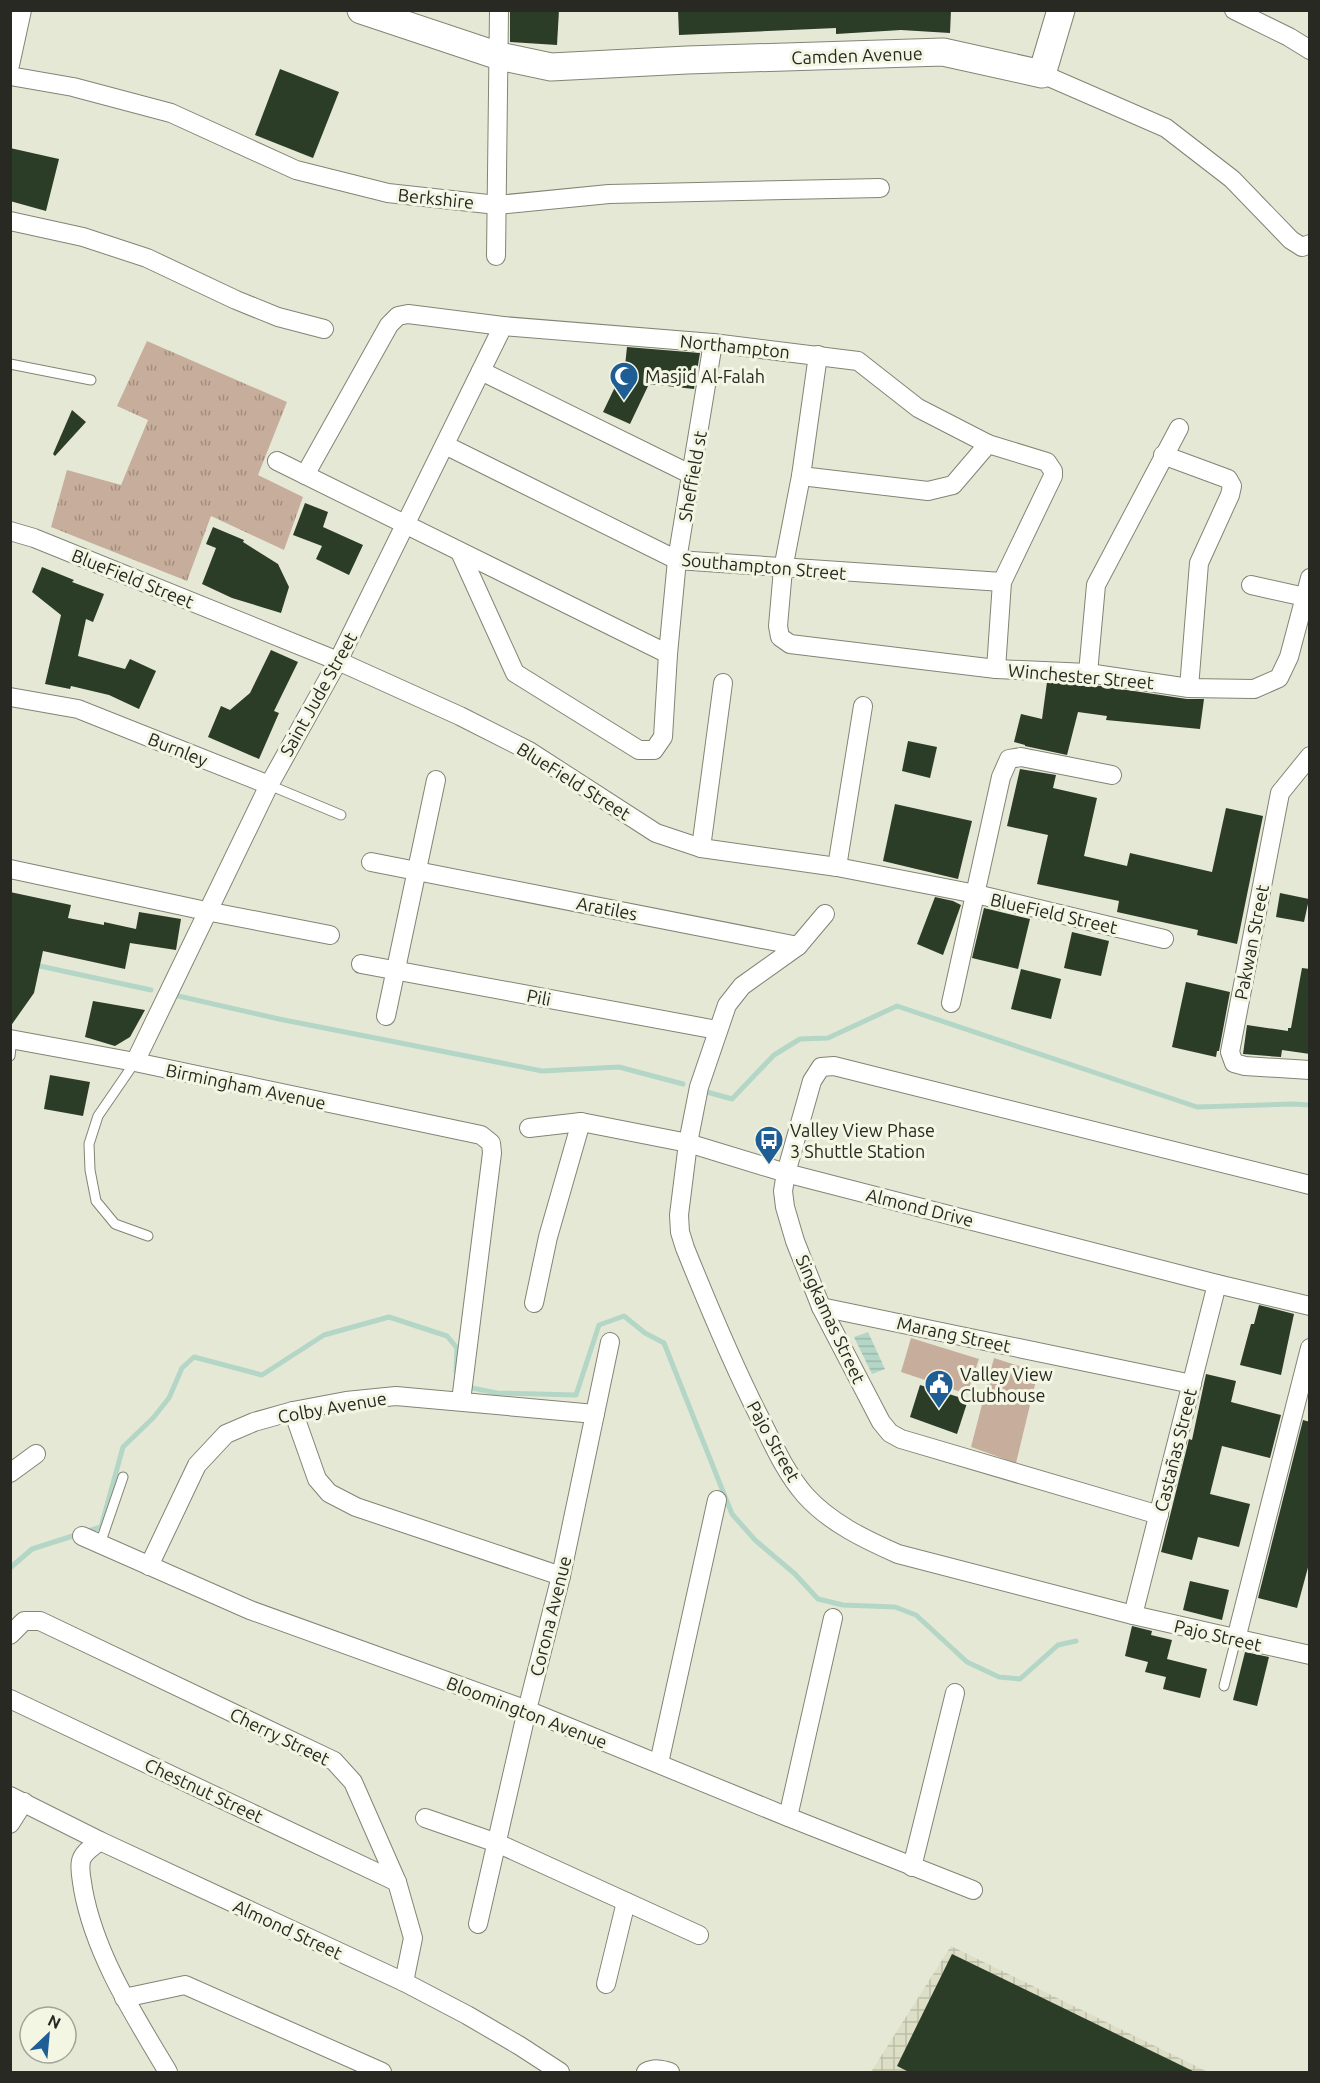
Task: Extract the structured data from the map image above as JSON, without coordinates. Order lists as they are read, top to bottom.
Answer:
{
  "streets": {
    "street": [
      "Camden Avenue",
      "Berkshire",
      "Northampton",
      "Sheffield st",
      "Southampton Street",
      "BlueField Street",
      "Winchester Street",
      "Saint Jude Street",
      "Burnley",
      "Aratiles",
      "Pakwan Street",
      "Pili",
      "Birmingham Avenue",
      "Almond Drive",
      "Singkamas Street",
      "Marang Street",
      "Colby Avenue",
      "Pajo Street",
      "Castañas Street",
      "Corona Avenue",
      "Bloomington Avenue",
      "Cherry Street",
      "Chestnut Street",
      "Almond Street"
    ]
  },
  "crossings": [
    ["Northampton", "Sheffield st"],
    ["Northampton", "Southampton Street"],
    ["Northampton", "Saint Jude Street"],
    ["Sheffield st", "Southampton Street"],
    ["Southampton Street", "Winchester Street"],
    ["Southampton Street", "Saint Jude Street"],
    ["BlueField Street", "Saint Jude Street"],
    ["Saint Jude Street", "Burnley"],
    ["Saint Jude Street", "Birmingham Avenue"],
    ["Aratiles", "Pajo Street"],
    ["Pili", "Pajo Street"],
    ["Birmingham Avenue", "Colby Avenue"],
    ["Almond Drive", "Singkamas Street"],
    ["Almond Drive", "Pajo Street"],
    ["Almond Drive", "Castañas Street"],
    ["Singkamas Street", "Marang Street"],
    ["Singkamas Street", "Castañas Street"],
    ["Marang Street", "Castañas Street"],
    ["Colby Avenue", "Corona Avenue"],
    ["Colby Avenue", "Bloomington Avenue"],
    ["Pajo Street", "Castañas Street"],
    ["Corona Avenue", "Bloomington Avenue"],
    ["Cherry Street", "Chestnut Street"],
    ["Cherry Street", "Almond Street"]
  ],
  "places": {
    "mosque": ["Masjid Al-Falah"],
    "bus stop": ["Valley View Phase 3 Shuttle Station"],
    "public building": ["Valley View Clubhouse"]
  },
  "north": "top right"
}
